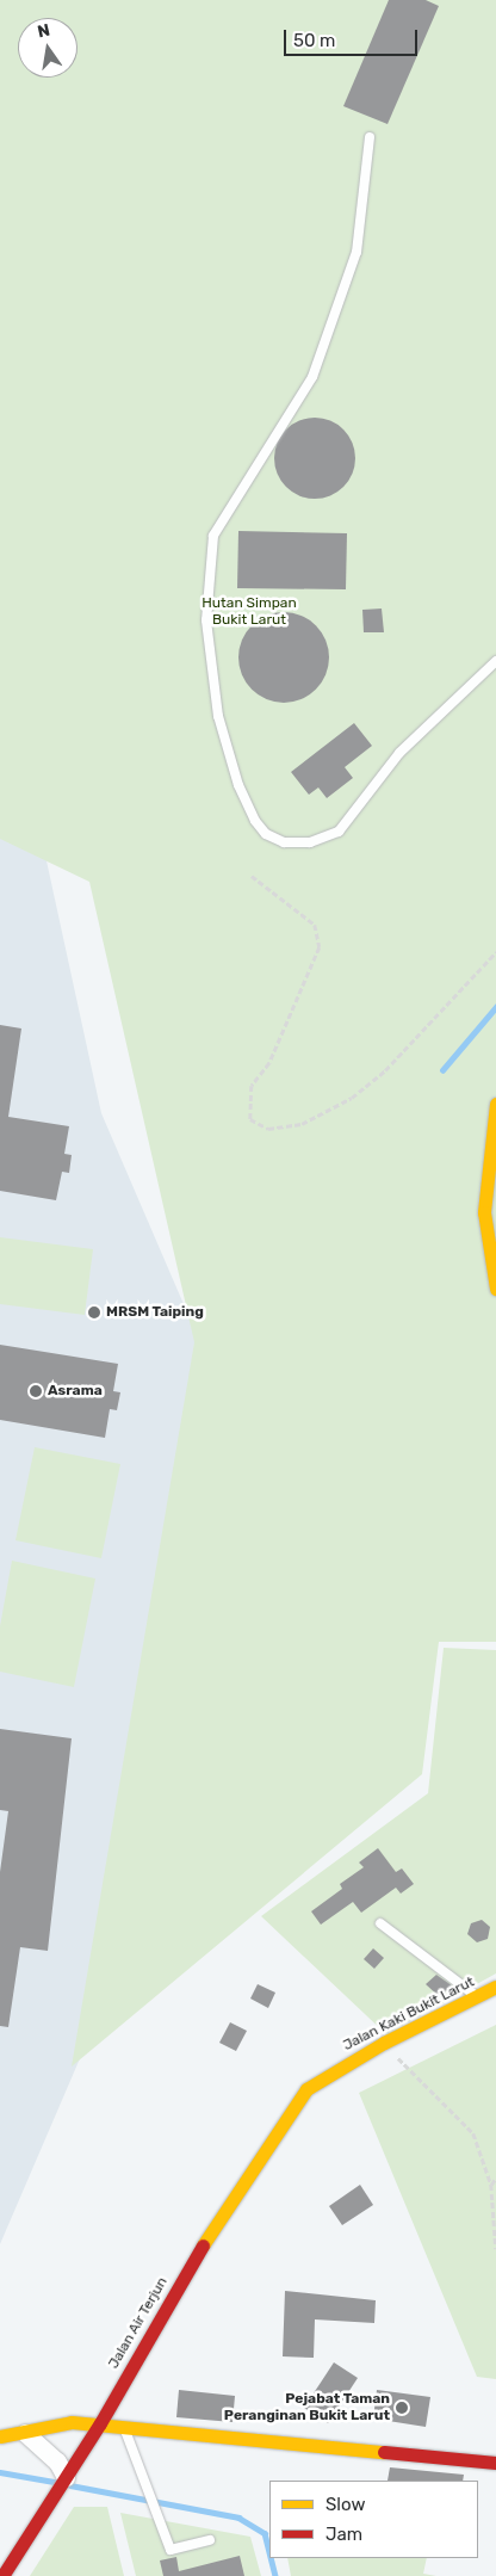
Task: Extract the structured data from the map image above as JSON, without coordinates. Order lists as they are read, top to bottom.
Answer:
{
  "streets": {
    "street": ["Jalan Kaki Bukit Larut", "Jalan Air Terjun"]
  },
  "crossings": [
    ["Jalan Kaki Bukit Larut", "Jalan Air Terjun"]
  ],
  "parks": ["Hutan Simpan Bukit Larut"],
  "places": ["MRSM Taiping", "Asrama", "Pejabat Taman Peranginan Bukit Larut"],
  "legend": ["Slow", "Jam"],
  "scale_bar": "50 m",
  "north": "top"
}
